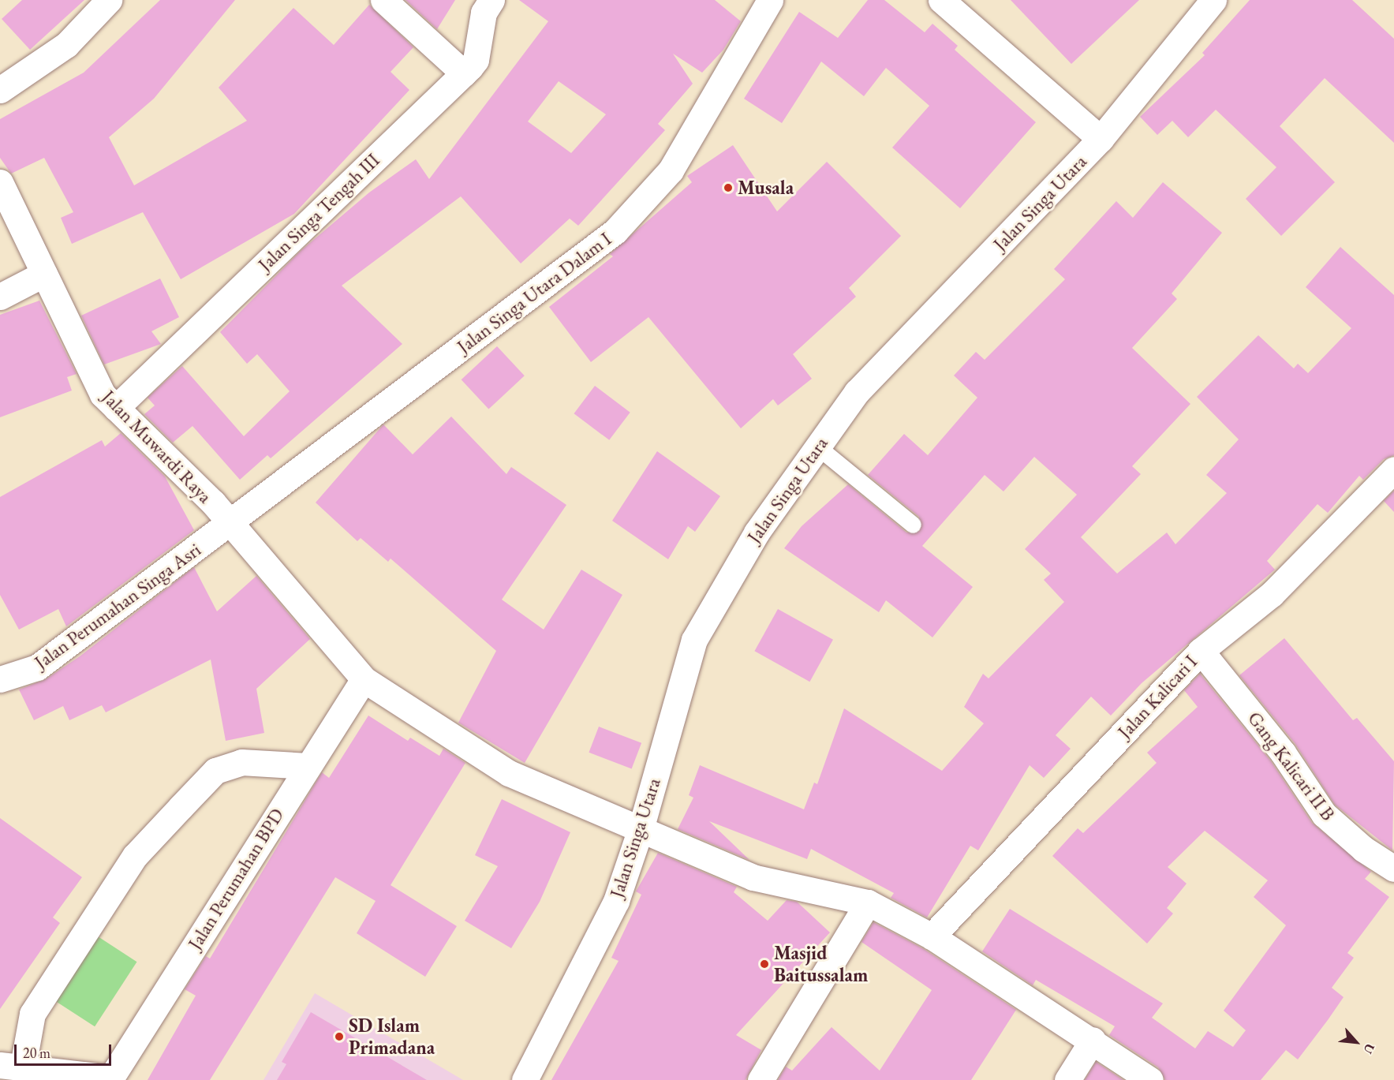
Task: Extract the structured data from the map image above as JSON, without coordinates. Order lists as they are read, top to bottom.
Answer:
{
  "streets": {
    "street": [
      "Jalan Singa Utara",
      "Jalan Singa Tengah III",
      "Jalan Singa Utara Dalam I",
      "Jalan Muwardi Raya",
      "Jalan Perumahan Singa Asri",
      "Jalan Kalicari I",
      "Gang Kalicari II B",
      "Jalan Perumahan BPD"
    ]
  },
  "crossings": [
    ["Jalan Singa Tengah III", "Jalan Muwardi Raya"],
    ["Jalan Singa Utara Dalam I", "Jalan Muwardi Raya"],
    ["Jalan Singa Utara Dalam I", "Jalan Perumahan Singa Asri"],
    ["Jalan Muwardi Raya", "Jalan Perumahan Singa Asri"],
    ["Jalan Muwardi Raya", "Jalan Perumahan BPD"],
    ["Jalan Kalicari I", "Gang Kalicari II B"]
  ],
  "places": ["Musala", "Masjid Baitussalam", "SD Islam Primadana"],
  "scale_bar": "20 m",
  "north": "bottom right"
}
